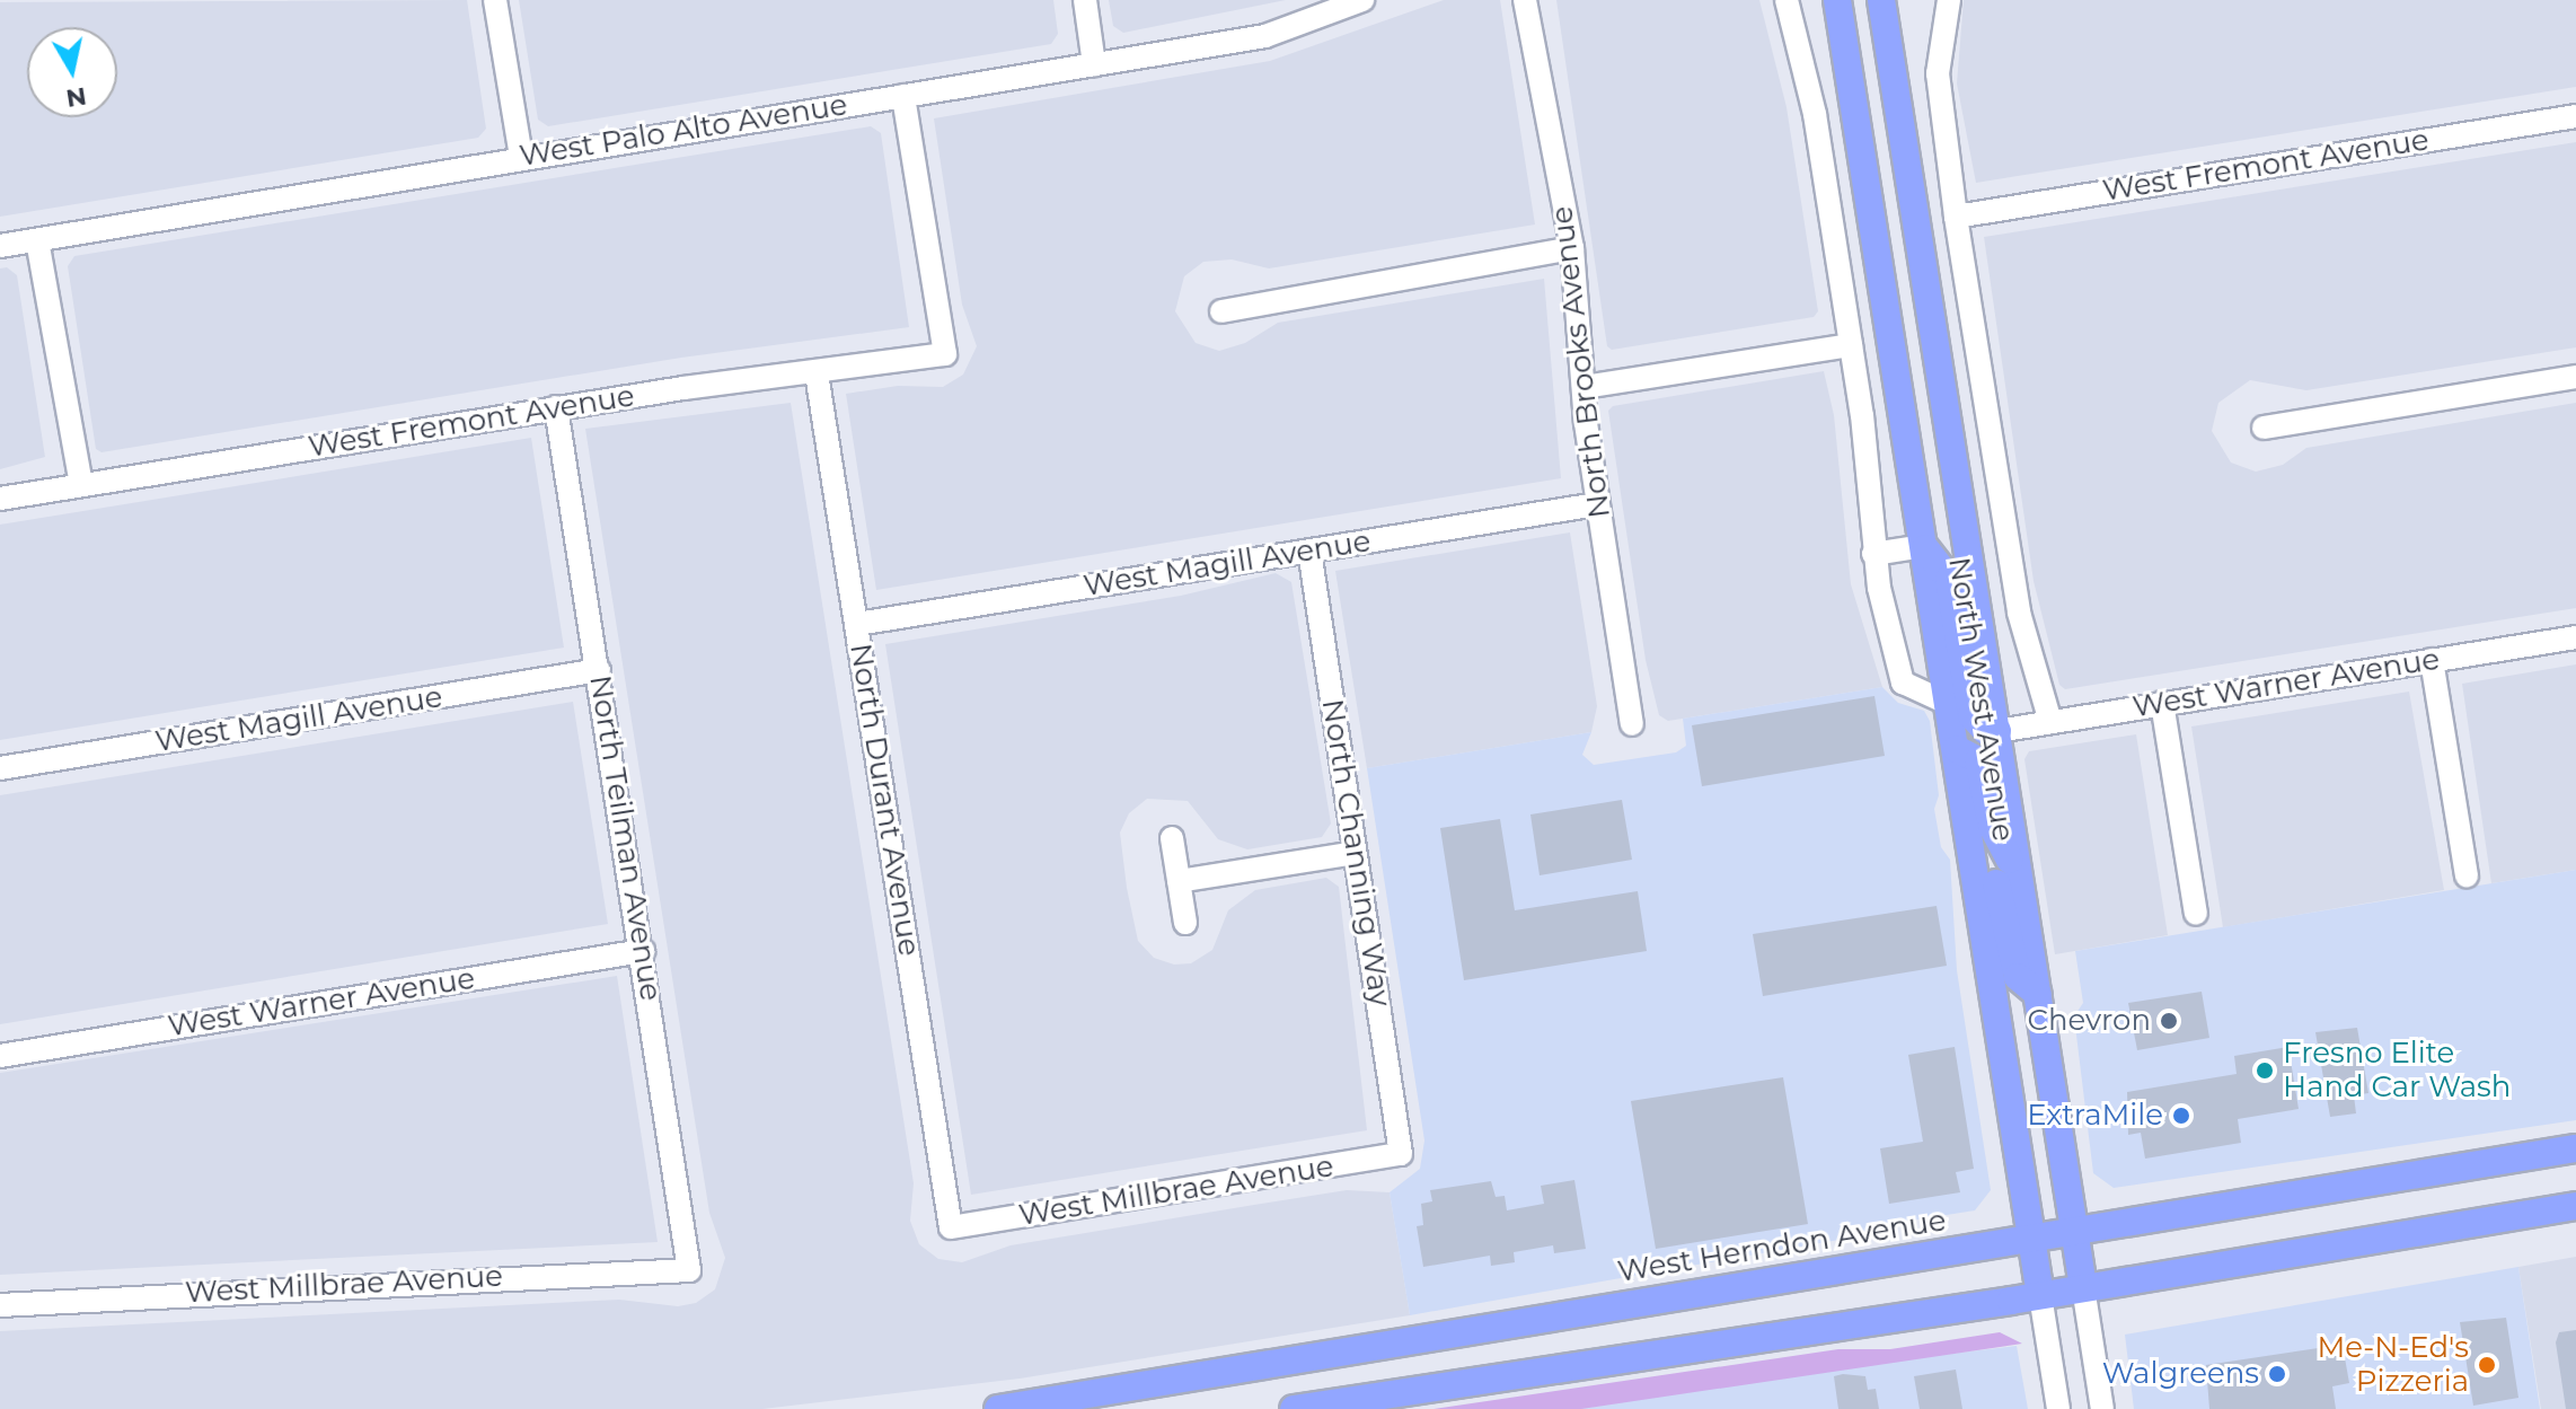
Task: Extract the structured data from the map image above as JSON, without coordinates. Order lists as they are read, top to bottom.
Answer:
{
  "streets": {
    "main road": ["North West Avenue", "West Herndon Avenue"],
    "street": [
      "West Palo Alto Avenue",
      "West Fremont Avenue",
      "North Brooks Avenue",
      "West Magill Avenue",
      "West Warner Avenue",
      "North Durant Avenue",
      "North Teilman Avenue",
      "North Channing Way",
      "West Millbrae Avenue"
    ]
  },
  "crossings": [
    ["West Palo Alto Avenue", "West Fremont Avenue"],
    ["West Fremont Avenue", "North Durant Avenue"],
    ["West Fremont Avenue", "North Teilman Avenue"],
    ["North Brooks Avenue", "West Magill Avenue"],
    ["West Magill Avenue", "North Durant Avenue"],
    ["West Magill Avenue", "North Teilman Avenue"],
    ["West Magill Avenue", "North Channing Way"],
    ["West Warner Avenue", "North West Avenue"],
    ["West Warner Avenue", "North Teilman Avenue"],
    ["North West Avenue", "West Herndon Avenue"],
    ["North Durant Avenue", "West Millbrae Avenue"],
    ["North Teilman Avenue", "West Millbrae Avenue"],
    ["North Channing Way", "West Millbrae Avenue"]
  ],
  "places": [
    "Chevron",
    "Fresno Elite Hand Car Wash",
    "ExtraMile",
    "Me-N-Ed's Pizzeria",
    "Walgreens"
  ],
  "north": "bottom"
}
